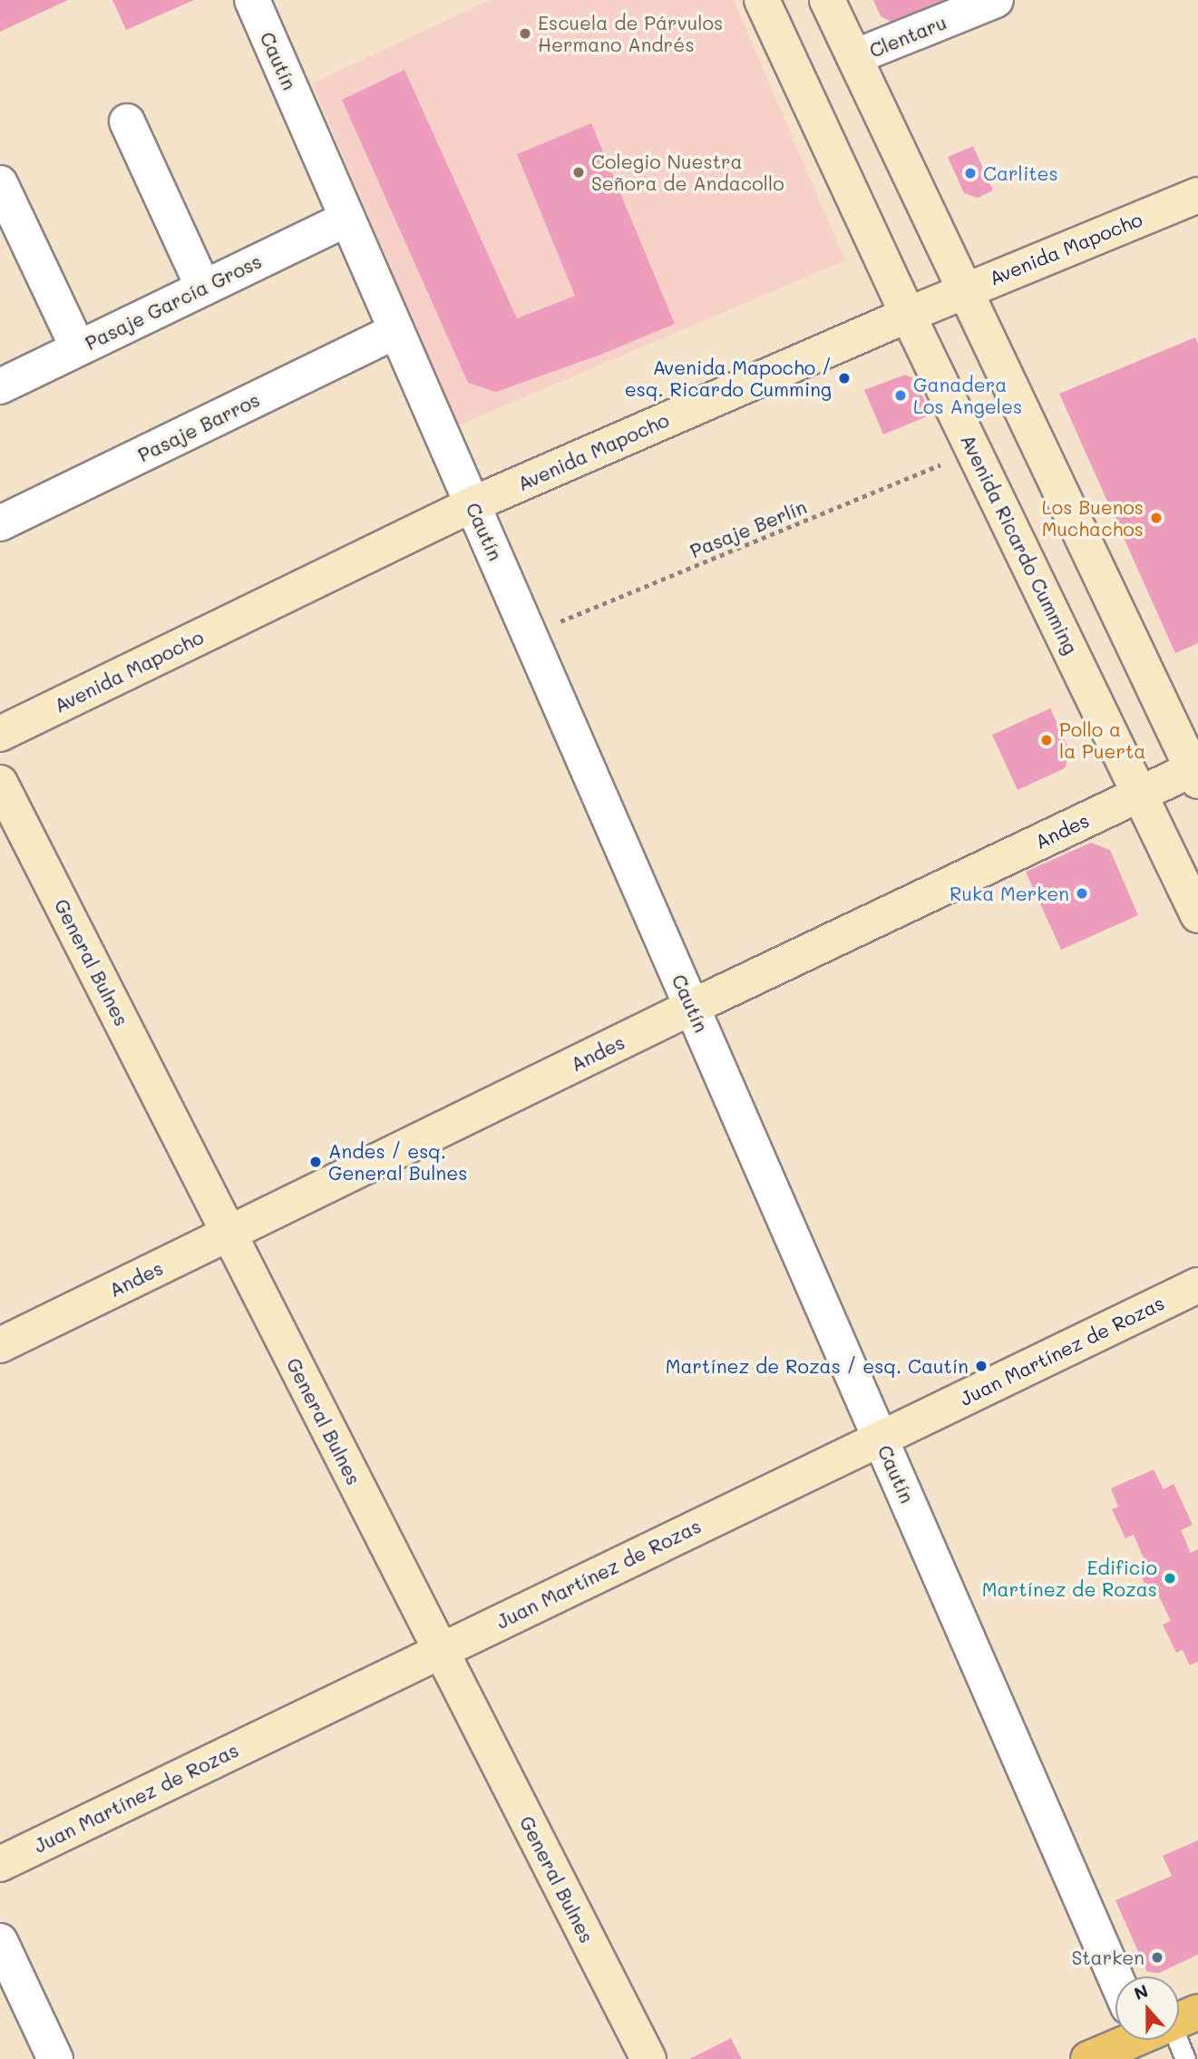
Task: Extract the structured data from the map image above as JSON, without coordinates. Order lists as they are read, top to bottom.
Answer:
{
  "streets": {
    "street": [
      "Clentaru",
      "Cautín",
      "Avenida Mapocho",
      "Pasaje García Gross",
      "Pasaje Barros",
      "Avenida Ricardo Cumming",
      "Andes",
      "General Bulnes",
      "Juan Martínez de Rozas"
    ],
    "path": ["Pasaje Berlín"]
  },
  "crossings": [
    ["Cautín", "Avenida Mapocho"],
    ["Cautín", "Pasaje García Gross"],
    ["Cautín", "Pasaje Barros"],
    ["Cautín", "Andes"],
    ["Cautín", "Juan Martínez de Rozas"],
    ["Avenida Mapocho", "Avenida Ricardo Cumming"],
    ["Avenida Ricardo Cumming", "Andes"],
    ["Andes", "General Bulnes"],
    ["General Bulnes", "Juan Martínez de Rozas"]
  ],
  "places": [
    "Escuela de Párvulos Hermano Andrés",
    "Colegio Nuestra Señora de Andacollo",
    "Carlites",
    "Avenida Mapocho / esq. Ricardo Cumming",
    "Ganadera Los Angeles",
    "Los Buenos Muchachos",
    "Pollo a la Puerta",
    "Ruka Merken",
    "Andes / esq. General Bulnes",
    "Martínez de Rozas / esq. Cautín",
    "Edificio Martínez de Rozas",
    "Starken"
  ],
  "north": "top"
}
